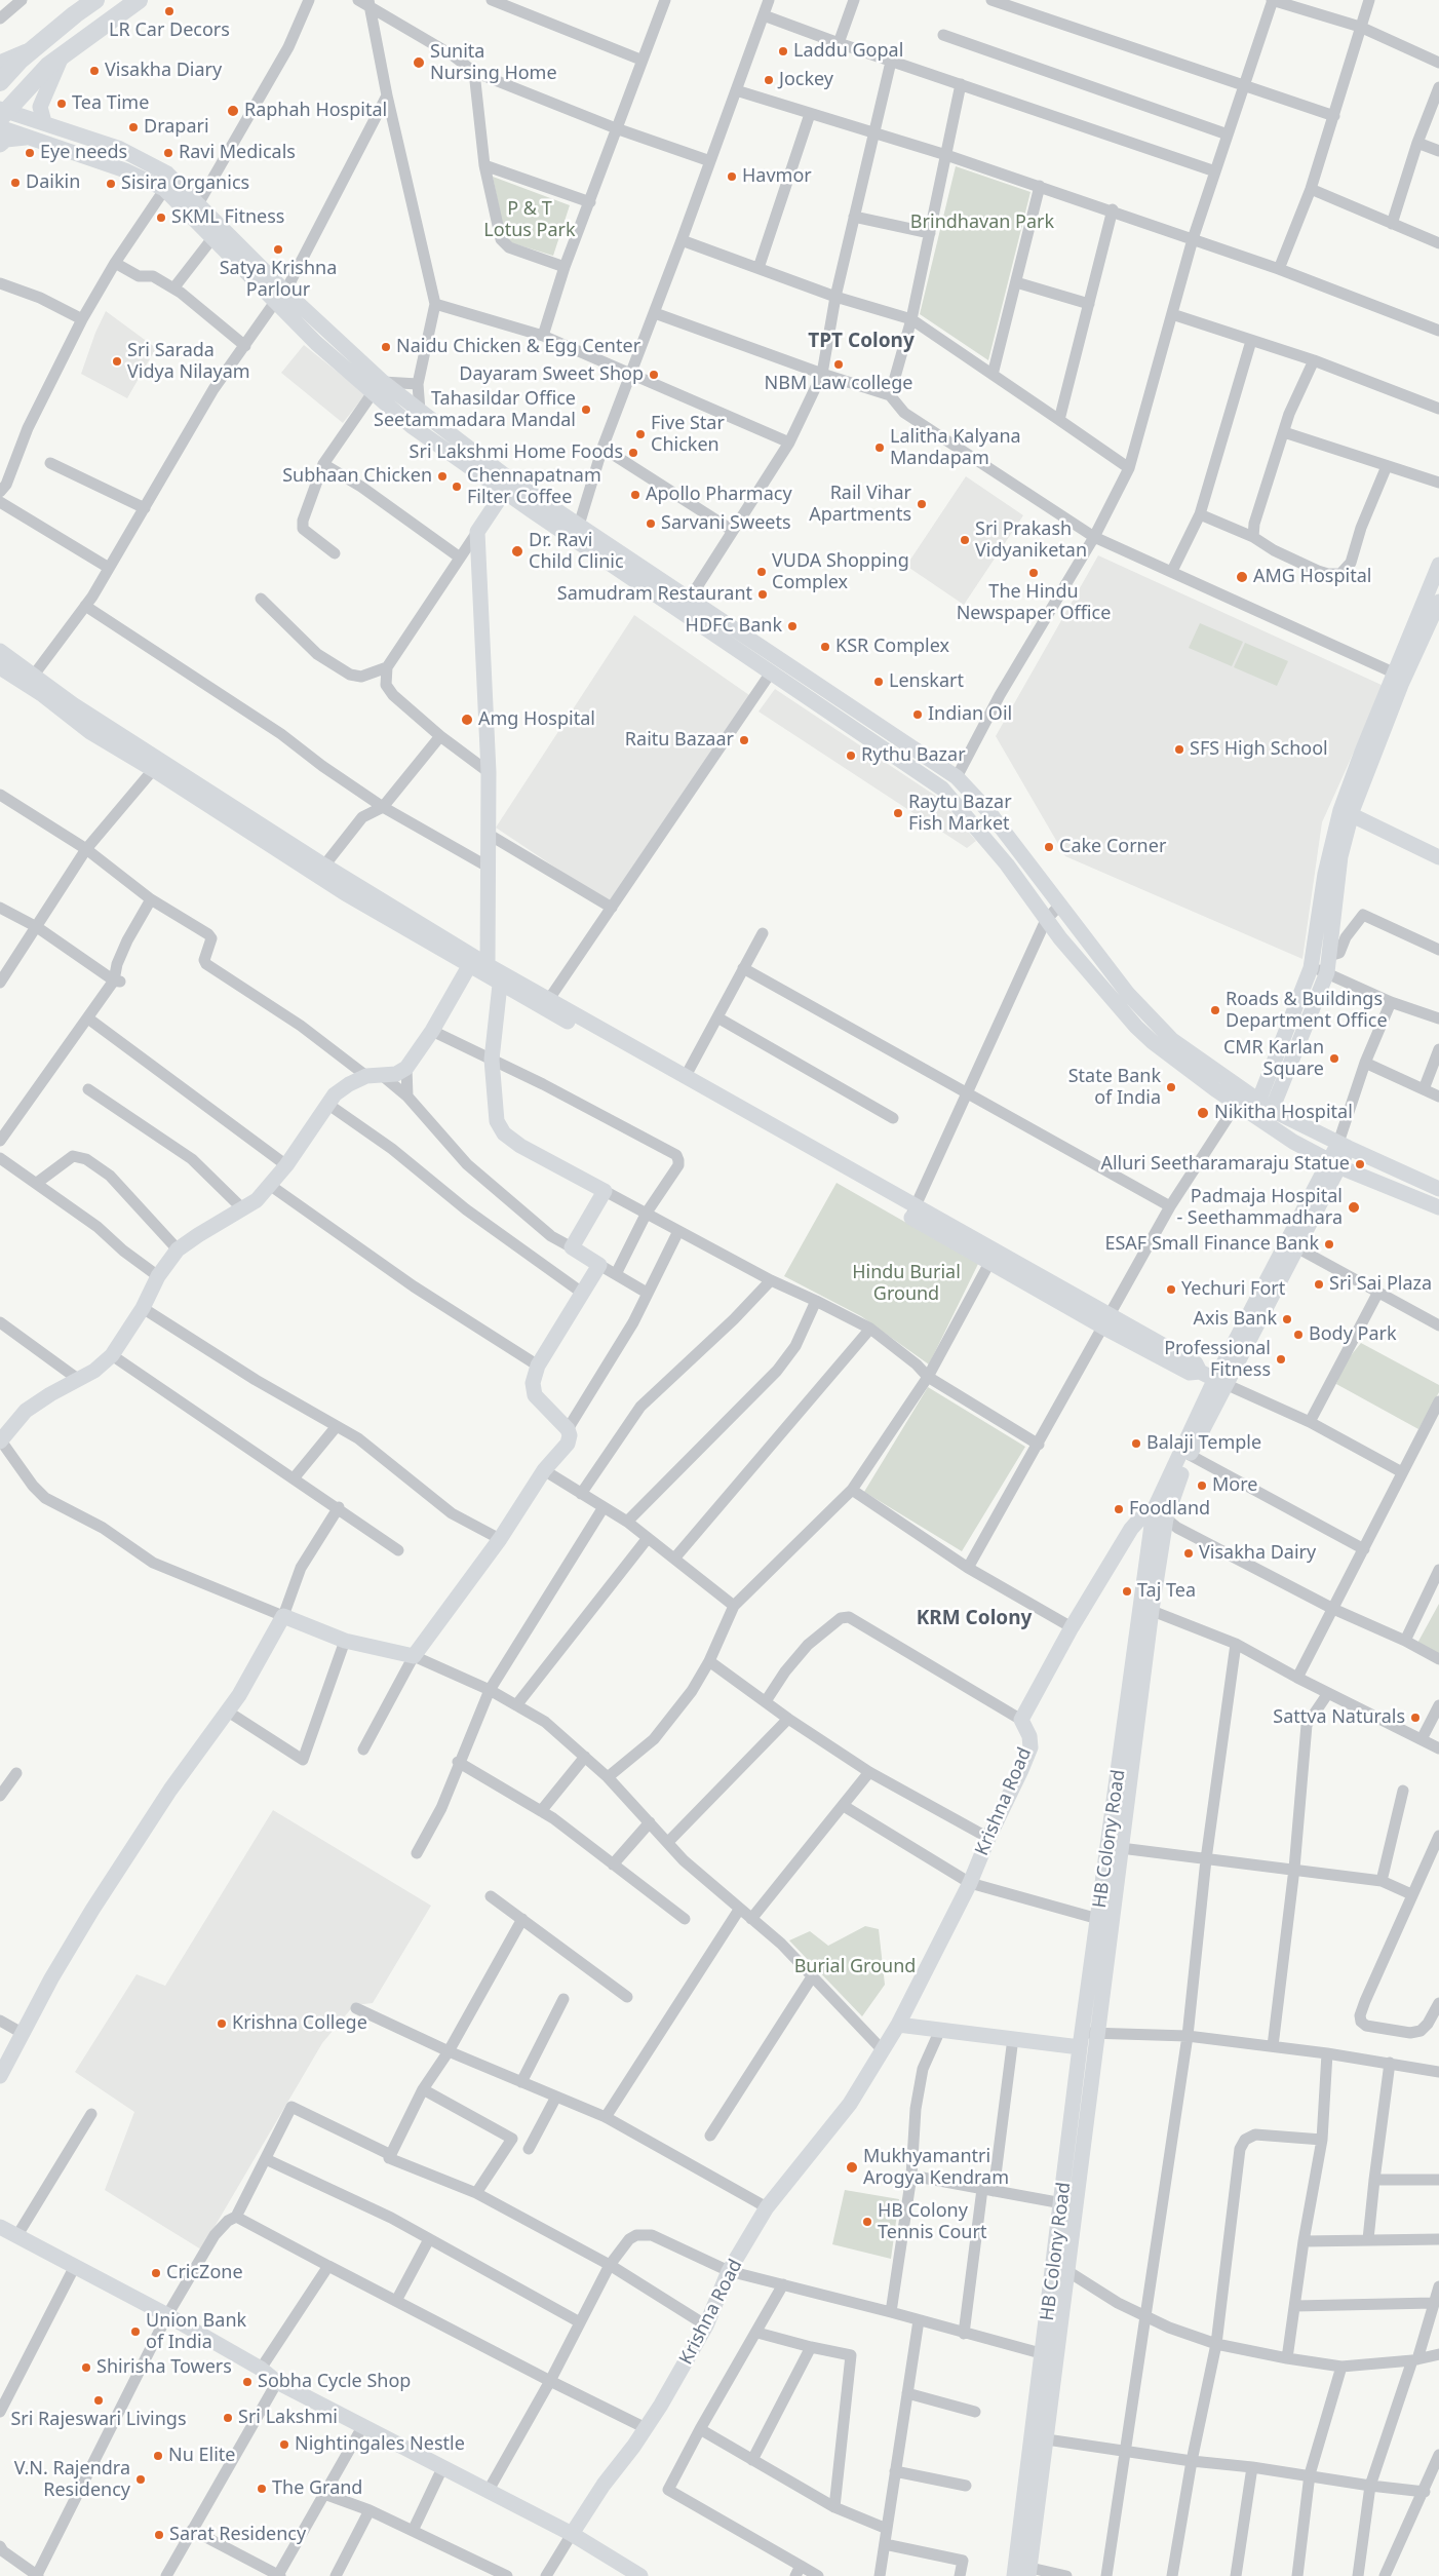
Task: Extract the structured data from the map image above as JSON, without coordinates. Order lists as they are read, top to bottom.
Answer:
{
  "streets": {
    "street": ["Krishna Road", "HB Colony Road"]
  },
  "crossings": [
    ["Krishna Road", "HB Colony Road"]
  ],
  "districts": ["TPT Colony", "KRM Colony"],
  "parks": [
    "P & T Lotus Park",
    "Brindhavan Park",
    "Hindu Burial Ground",
    "Burial Ground"
  ],
  "places": [
    "LR Car Decors",
    "Laddu Gopal",
    "Sunita Nursing Home",
    "Visakha Diary",
    "Jockey",
    "Tea Time",
    "Raphah Hospital",
    "Drapari",
    "Eye needs",
    "Ravi Medicals",
    "Havmor",
    "Daikin",
    "Sisira Organics",
    "SKML Fitness",
    "Satya Krishna Parlour",
    "Naidu Chicken & Egg Center",
    "Sri Sarada Vidya Nilayam",
    "NBM Law college",
    "Dayaram Sweet Shop",
    "Tahasildar Office Seetammadara Mandal",
    "Five Star Chicken",
    "Lalitha Kalyana Mandapam",
    "Sri Lakshmi Home Foods",
    "Subhaan Chicken",
    "Chennapatnam Filter Coffee",
    "Apollo Pharmacy",
    "Rail Vihar Apartments",
    "Sarvani Sweets",
    "Sri Prakash Vidyaniketan",
    "Dr. Ravi Child Clinic",
    "VUDA Shopping Complex",
    "The Hindu Newspaper Office",
    "AMG Hospital",
    "Samudram Restaurant",
    "HDFC Bank",
    "KSR Complex",
    "Lenskart",
    "Indian Oil",
    "Amg Hospital",
    "Raitu Bazaar",
    "SFS High School",
    "Rythu Bazar",
    "Raytu Bazar Fish Market",
    "Cake Corner",
    "Roads & Buildings Department Office",
    "CMR Karlan Square",
    "State Bank of India",
    "Nikitha Hospital",
    "Alluri Seetharamaraju Statue",
    "Padmaja Hospital - Seethammadhara",
    "ESAF Small Finance Bank",
    "Sri Sai Plaza",
    "Yechuri Fort",
    "Axis Bank",
    "Body Park",
    "Professional Fitness",
    "Balaji Temple",
    "More",
    "Foodland",
    "Visakha Dairy",
    "Taj Tea",
    "Sattva Naturals",
    "Krishna College",
    "Mukhyamantri Arogya Kendram",
    "HB Colony Tennis Court",
    "CricZone",
    "Union Bank of India",
    "Shirisha Towers",
    "Sobha Cycle Shop",
    "Sri Rajeswari Livings",
    "Sri Lakshmi",
    "Nightingales Nestle",
    "Nu Elite",
    "V.N. Rajendra Residency",
    "The Grand",
    "Sarat Residency"
  ]
}
